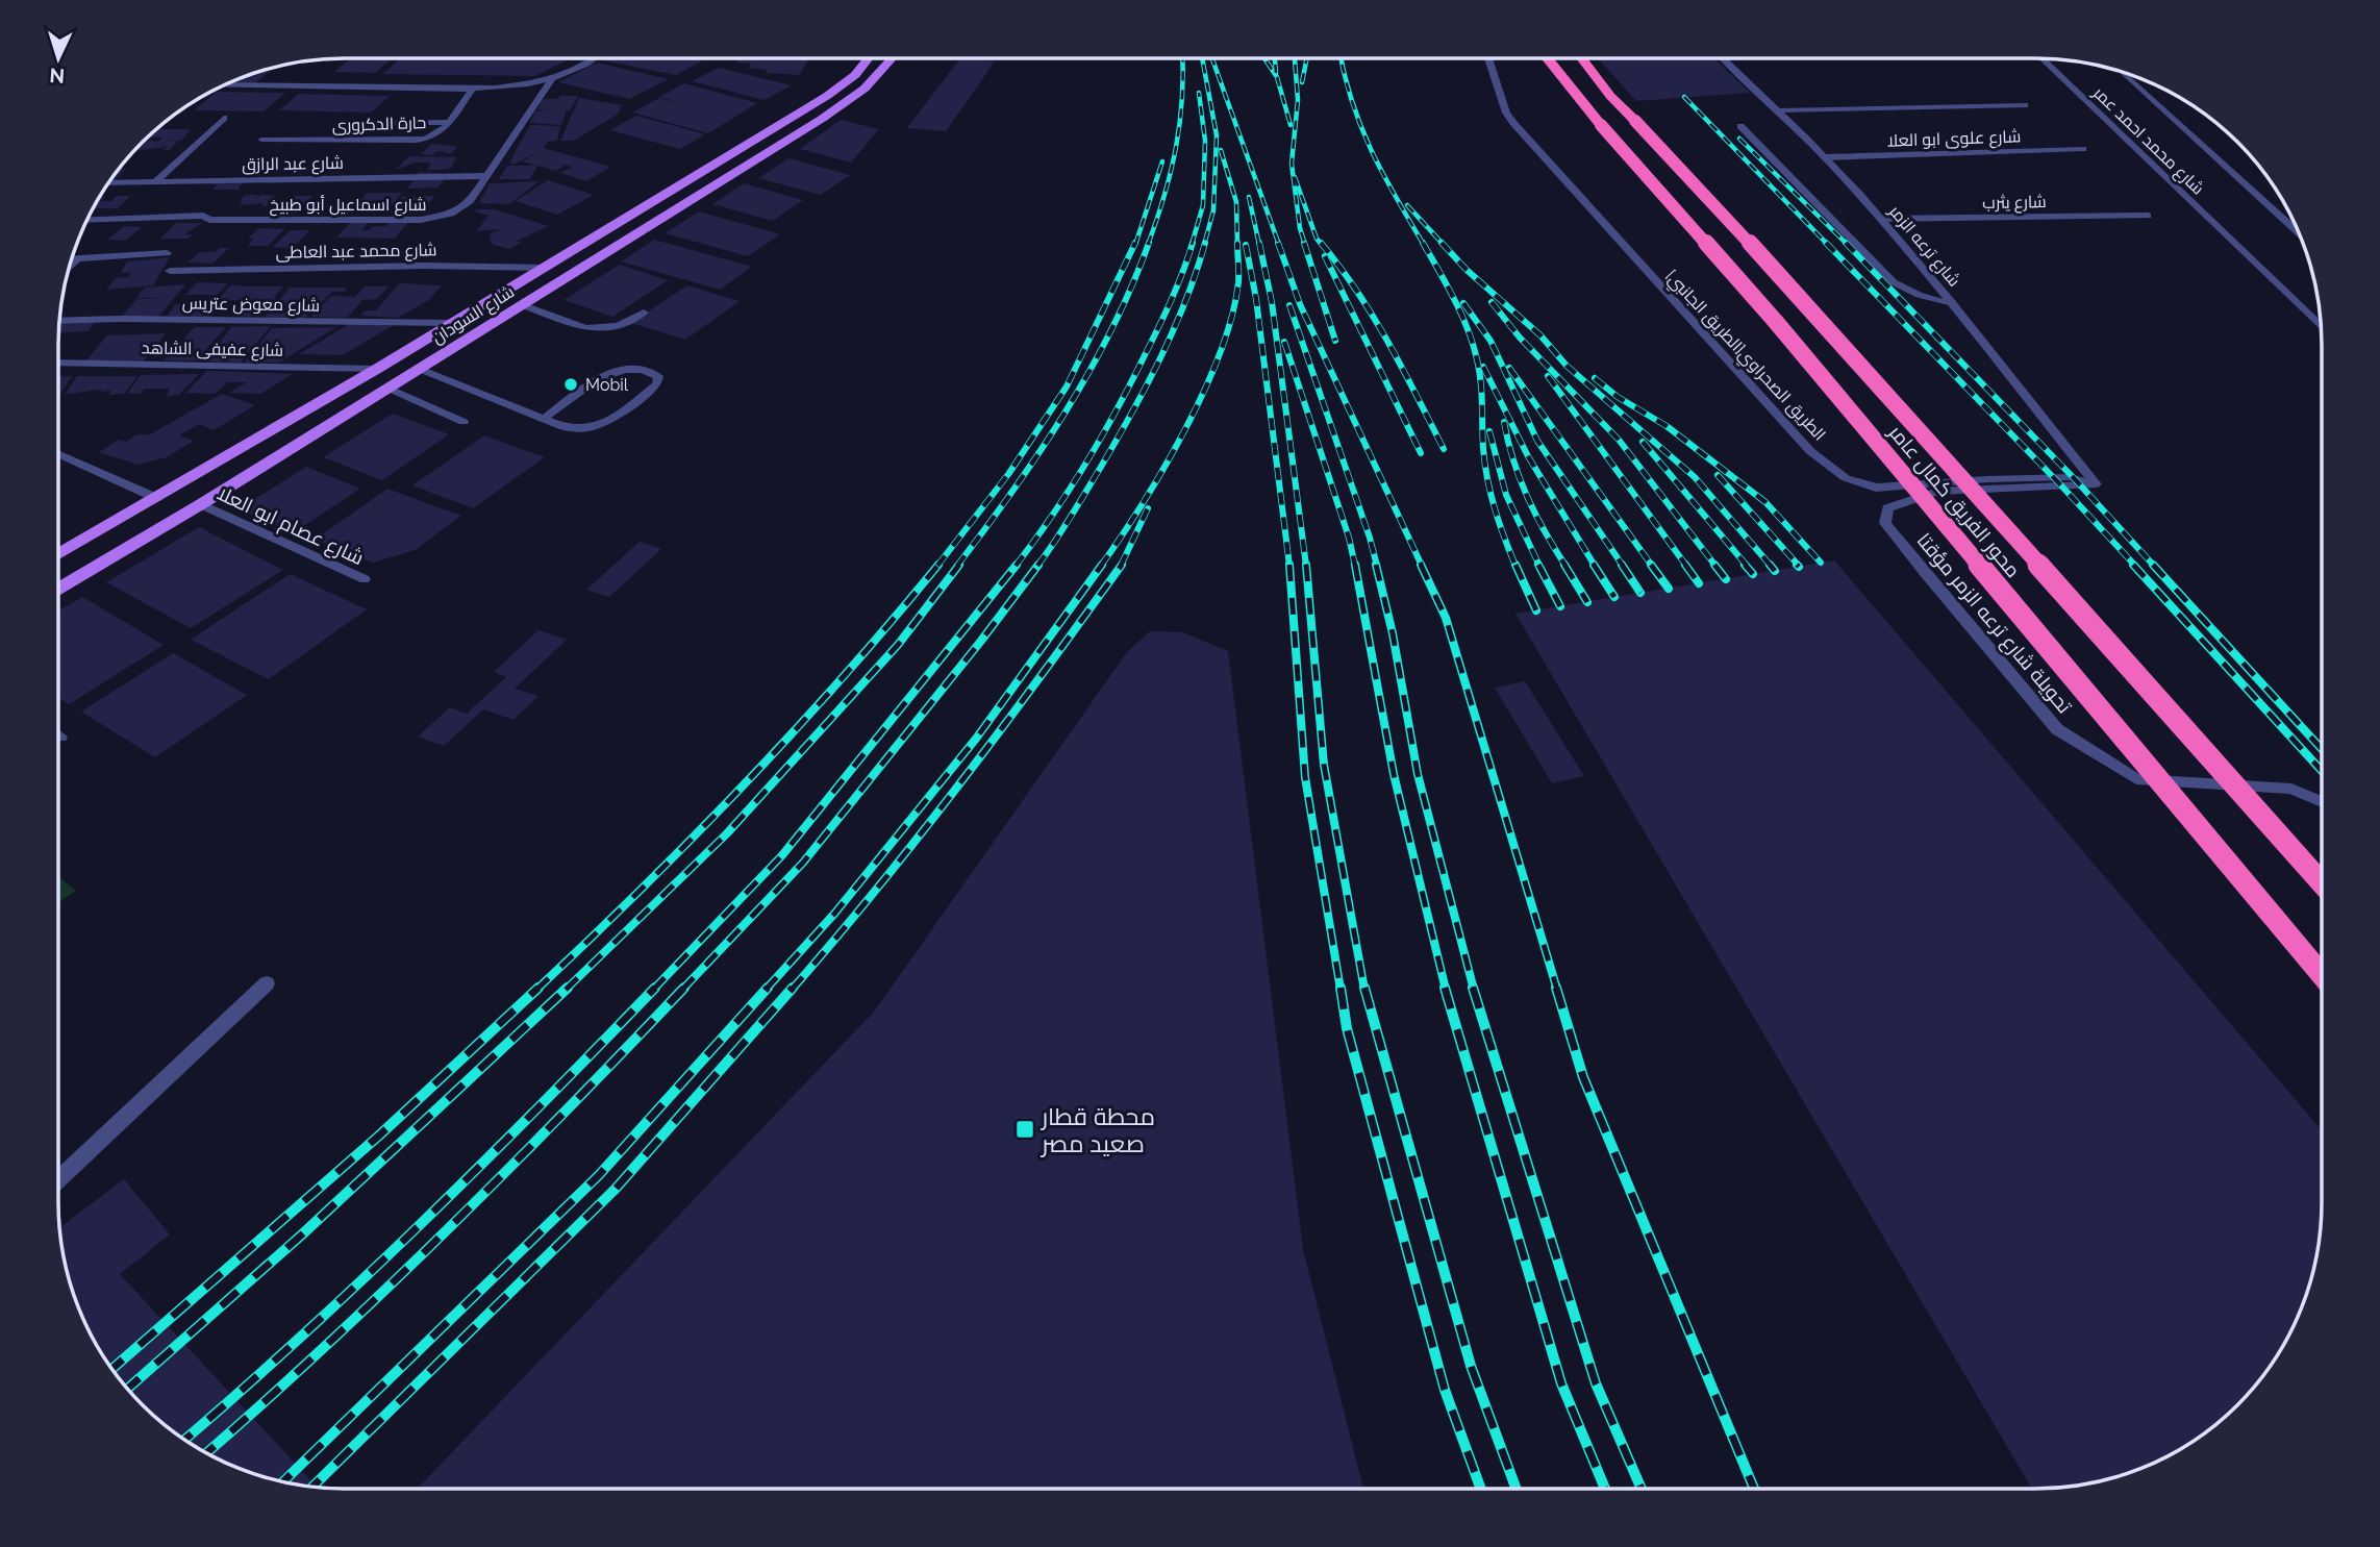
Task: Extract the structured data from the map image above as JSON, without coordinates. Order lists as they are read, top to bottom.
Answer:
{
  "streets": {
    "highway": ["محور الفريق كمال عامر"],
    "main road": ["شارع السودان"],
    "street": [
      "حارة الدكرورى",
      "شارع علوى ابو العلا",
      "شارع محمد احمد عمر",
      "شارع عبد الرازق",
      "شارع يثرب",
      "شارع اسماعيل أبو طبيخ",
      "شارع ترعه الزمر",
      "شارع محمد عبد العاطى",
      "شارع معوض عتريس",
      "شارع عفيفى الشاهد",
      "الطريق الصحراوي[الطريق الجانبي]",
      "شارع عصام ابو العلا",
      "تحويلة شارع ترعه الزمر مؤقتا"
    ]
  },
  "crossings": [
    ["شارع علوى ابو العلا", "شارع ترعه الزمر"],
    ["شارع عبد الرازق", "شارع اسماعيل أبو طبيخ"],
    ["شارع يثرب", "شارع ترعه الزمر"],
    ["شارع ترعه الزمر", "الطريق الصحراوي[الطريق الجانبي]"],
    ["شارع ترعه الزمر", "تحويلة شارع ترعه الزمر مؤقتا"],
    ["شارع محمد عبد العاطى", "شارع السودان"],
    ["شارع معوض عتريس", "شارع السودان"],
    ["شارع السودان", "شارع عفيفى الشاهد"],
    ["شارع السودان", "شارع عصام ابو العلا"],
    ["الطريق الصحراوي[الطريق الجانبي]", "تحويلة شارع ترعه الزمر مؤقتا"]
  ],
  "places": {
    "other": ["Mobil"],
    "transit": ["محطة قطار صعيد مصر"]
  },
  "north": "bottom"
}
